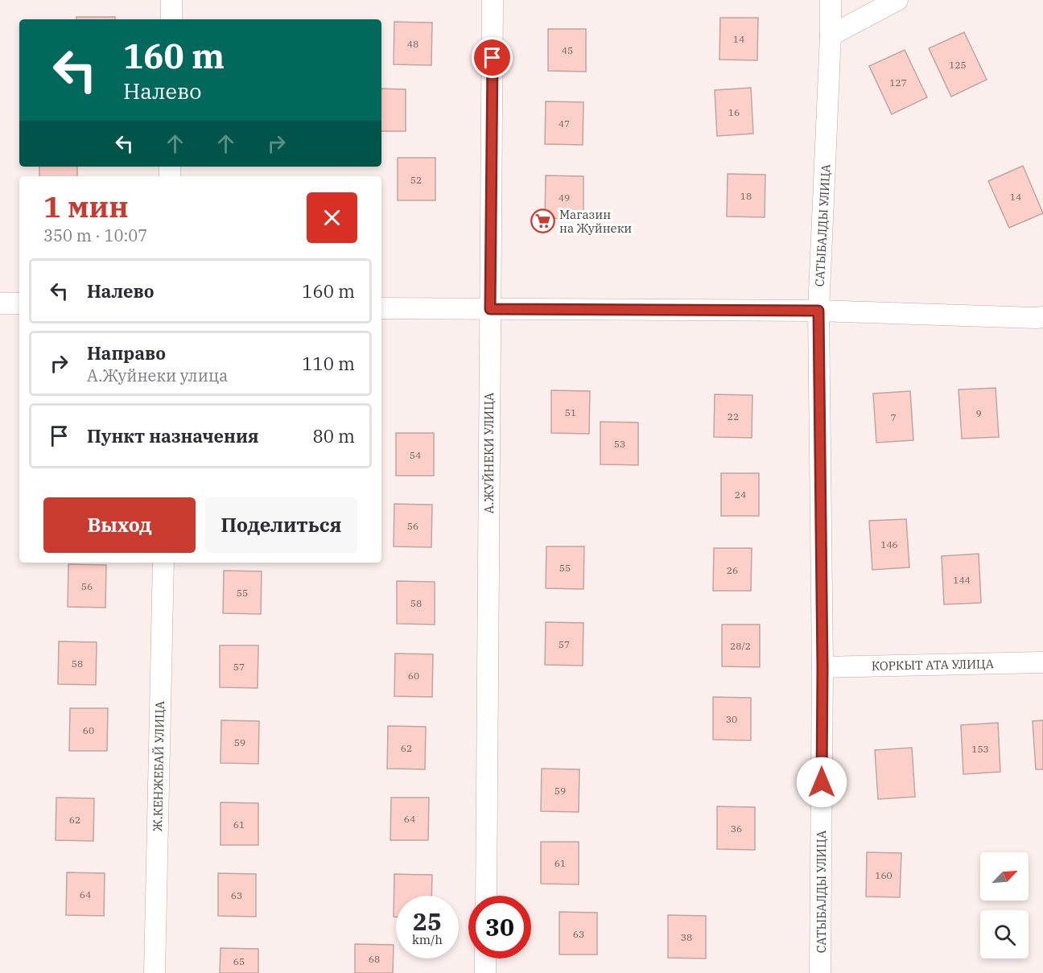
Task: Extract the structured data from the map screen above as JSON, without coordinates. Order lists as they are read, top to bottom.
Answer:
{
  "streets": {
    "street": [
      "САТЫБАЛДЫ УЛИЦА",
      "А.ЖУЙНЕКИ УЛИЦА",
      "КОРКЫТ АТА УЛИЦА",
      "Ж.КЕНЖЕБАЙ УЛИЦА"
    ]
  },
  "crossings": [
    ["САТЫБАЛДЫ УЛИЦА", "КОРКЫТ АТА УЛИЦА"]
  ],
  "places": {
    "supermarket": ["Магазин на Жуйнеки"]
  },
  "house_numbers": [
    "14",
    "48",
    "45",
    "125",
    "127",
    "16",
    "47",
    "52",
    "18",
    "14",
    "49",
    "51",
    "9",
    "22",
    "7",
    "53",
    "54",
    "24",
    "56",
    "146",
    "55",
    "26",
    "144",
    "56",
    "55",
    "58",
    "57",
    "28/2",
    "58",
    "57",
    "60",
    "30",
    "60",
    "59",
    "62",
    "153",
    "59",
    "64",
    "62",
    "61",
    "36",
    "61",
    "160",
    "64",
    "63",
    "63",
    "38",
    "68",
    "65"
  ],
  "north": "top right",
  "page": {
    "turn": ["160 m", "Налево"],
    "heading": ["1 мин", "350 m · 10:07"],
    "list": [
      {
        "name": "Налево",
        "value": "160 m"
      },
      {
        "name": "Направо",
        "note": "А.Жуйнеки улица",
        "value": "110 m"
      },
      {
        "name": "Пункт назначения",
        "value": "80 m"
      }
    ],
    "buttons": ["Выход", "Поделиться"],
    "speed": "25 km/h",
    "limit": "30"
  }
}
